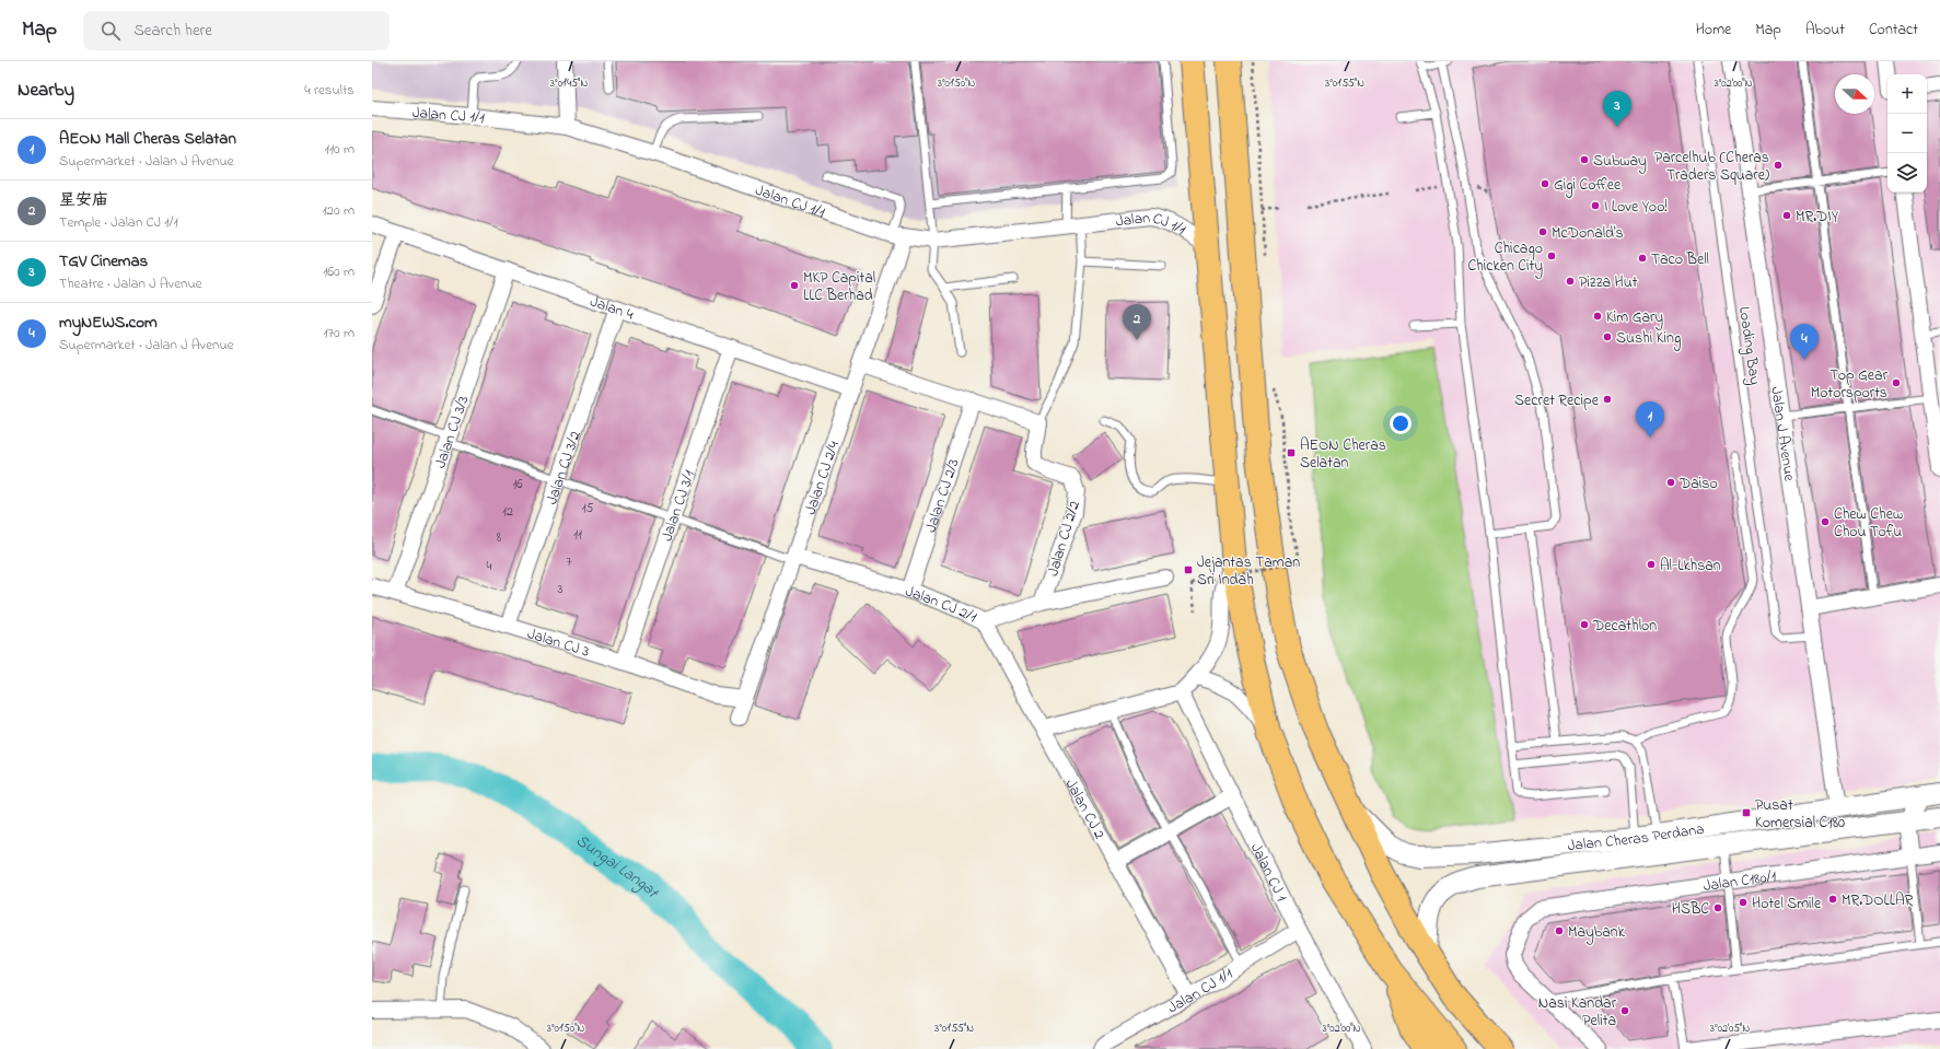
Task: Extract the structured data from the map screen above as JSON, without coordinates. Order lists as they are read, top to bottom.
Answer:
{
  "streets": {
    "street": [
      "Jalan CJ 1/1",
      "Jalan 4",
      "Jalan CJ 3/3",
      "Jalan J Avenue",
      "Jalan CJ 3/2",
      "Jalan CJ 2/4",
      "Jalan CJ 2/3",
      "Jalan CJ 3/1",
      "Jalan CJ 2/2",
      "Jalan CJ 2/1",
      "Jalan CJ 3",
      "Jalan CJ 2",
      "Jalan Cheras Perdana",
      "Jalan CJ 1",
      "Jalan C180/1"
    ],
    "lane": ["Loading Bay"]
  },
  "crossings": [
    ["Jalan CJ 1/1", "Jalan CJ 2/4"],
    ["Jalan CJ 1/1", "Jalan CJ 2"],
    ["Jalan CJ 1/1", "Jalan CJ 1"],
    ["Jalan 4", "Jalan CJ 3/3"],
    ["Jalan 4", "Jalan CJ 3/2"],
    ["Jalan 4", "Jalan CJ 2/4"],
    ["Jalan 4", "Jalan CJ 3/1"],
    ["Loading Bay", "Jalan J Avenue"],
    ["Jalan CJ 3/3", "Jalan CJ 3"],
    ["Jalan J Avenue", "Jalan Cheras Perdana"],
    ["Jalan CJ 3/2", "Jalan CJ 3"],
    ["Jalan CJ 2/4", "Jalan CJ 2/1"],
    ["Jalan CJ 2/4", "Jalan CJ 3"],
    ["Jalan CJ 2/3", "Jalan CJ 2/1"],
    ["Jalan CJ 3/1", "Jalan CJ 3"],
    ["Jalan CJ 2/2", "Jalan CJ 2/1"],
    ["Jalan CJ 2/1", "Jalan CJ 2"]
  ],
  "water": ["Sungai Langat"],
  "places": {
    "other": [
      "Subway",
      "Parcelhub (Cheras Traders Square)",
      "Gigi Coffee",
      "I Love Yoo!",
      "MR.DIY",
      "McDonald's",
      "Chicago Chicken City",
      "Taco Bell",
      "Pizza Hut",
      "MKP Capital LLC Berhad",
      "Kim Gary",
      "Sushi King",
      "Top Gear Motorsports",
      "Secret Recipe",
      "Daiso",
      "Chew Chew Chou Tofu",
      "Al-Lkhsan",
      "Decathlon",
      "MR.DOLLAR",
      "Hotel Smile",
      "HSBC",
      "Maybank",
      "Nasi Kandar Pelita"
    ],
    "transit": ["AEON Cheras Selatan", "Jejantas Taman Sri Indah", "Pusat Komersial C180"]
  },
  "house_numbers": [
    "16",
    "15",
    "12",
    "11",
    "8",
    "7",
    "4",
    "3"
  ],
  "north": "right",
  "page": {
    "header": "Map",
    "search": "Search here",
    "nav": [
      "Home",
      "Map",
      "About",
      "Contact"
    ],
    "heading": ["Nearby", "4 results"],
    "map_buttons": ["+", "−"],
    "pins": [
      "3",
      "2",
      "4",
      "1"
    ],
    "list": [
      {
        "mark": "1",
        "name": "AEON Mall Cheras Selatan",
        "note": "Supermarket · Jalan J Avenue",
        "value": "110 m"
      },
      {
        "mark": "2",
        "name": "星安庙",
        "note": "Temple · Jalan CJ 1/1",
        "value": "120 m"
      },
      {
        "mark": "3",
        "name": "TGV Cinemas",
        "note": "Theatre · Jalan J Avenue",
        "value": "160 m"
      },
      {
        "mark": "4",
        "name": "myNEWS.com",
        "note": "Supermarket · Jalan J Avenue",
        "value": "170 m"
      }
    ]
  },
  "coordinates": [
    "3°01'45\"N",
    "3°01'50\"N",
    "3°01'55\"N",
    "3°02'00\"N",
    "3°02'05\"N"
  ]
}
